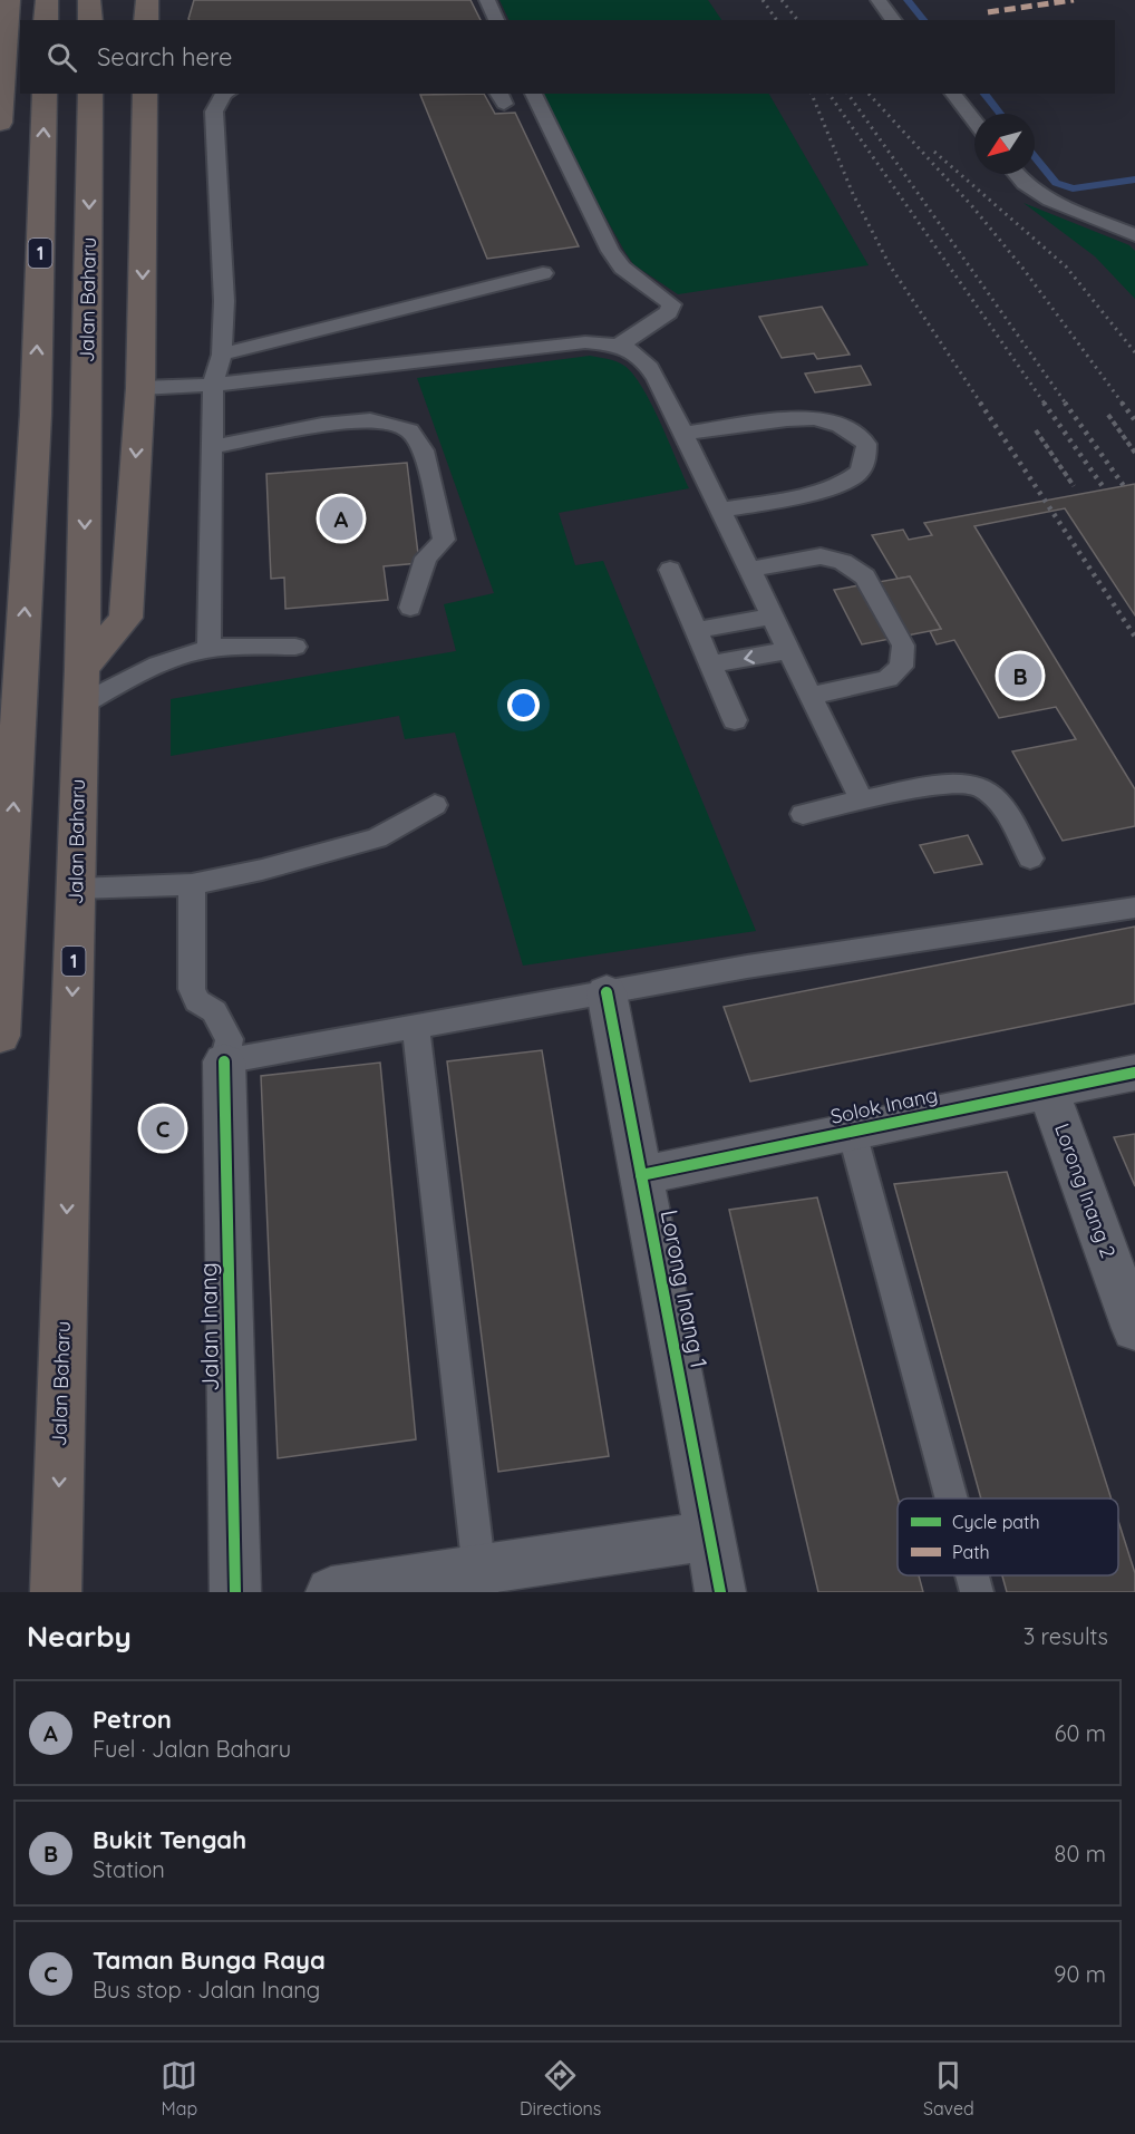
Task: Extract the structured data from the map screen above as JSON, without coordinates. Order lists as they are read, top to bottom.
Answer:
{
  "streets": {
    "highway": ["1", "Jalan Baharu"],
    "street": [
      "Solok Inang",
      "Lorong Inang 2",
      "Lorong Inang 1",
      "Jalan Inang"
    ]
  },
  "crossings": [
    ["Solok Inang", "Lorong Inang 2"],
    ["Solok Inang", "Lorong Inang 1"]
  ],
  "legend": ["Cycle path", "Path"],
  "north": "bottom left",
  "page": {
    "search": "Search here",
    "pins": ["A", "B", "C"],
    "heading": ["Nearby", "3 results"],
    "list": [
      {
        "mark": "A",
        "name": "Petron",
        "note": "Fuel · Jalan Baharu",
        "value": "60 m"
      },
      {
        "mark": "B",
        "name": "Bukit Tengah",
        "note": "Station",
        "value": "80 m"
      },
      {
        "mark": "C",
        "name": "Taman Bunga Raya",
        "note": "Bus stop · Jalan Inang",
        "value": "90 m"
      }
    ],
    "nav": ["Map", "Directions", "Saved"]
  }
}
